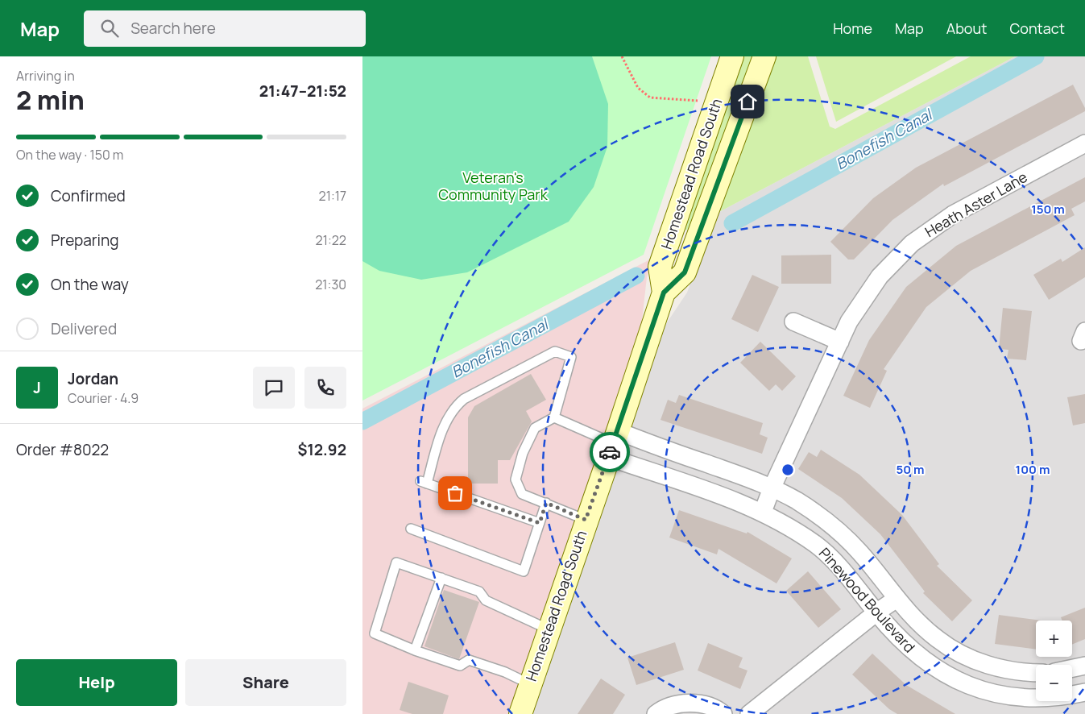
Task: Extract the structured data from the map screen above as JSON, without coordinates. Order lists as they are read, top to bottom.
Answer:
{
  "streets": {
    "main road": ["Homestead Road South"],
    "street": ["Heath Aster Lane", "Pinewood Boulevard"]
  },
  "crossings": [
    ["Homestead Road South", "Pinewood Boulevard"],
    ["Heath Aster Lane", "Pinewood Boulevard"]
  ],
  "water": ["Bonefish Canal"],
  "parks": ["Veteran's Community Park"],
  "page": {
    "header": "Map",
    "search": "Search here",
    "nav": [
      "Home",
      "Map",
      "About",
      "Contact"
    ],
    "heading": ["2 min", "Arriving in", "21:47–21:52"],
    "panel": [
      "Jordan",
      "Courier · 4.9",
      "Order #8022",
      "$12.92"
    ],
    "bar": "On the way · 150 m",
    "list": [
      ["Confirmed", "21:17"],
      ["Preparing", "21:22"],
      ["On the way", "21:30"],
      "Delivered"
    ],
    "round": "J",
    "map_buttons": ["+", "−"],
    "buttons": ["Help", "Share"]
  },
  "rings": ["150 m", "50 m", "100 m"]
}
